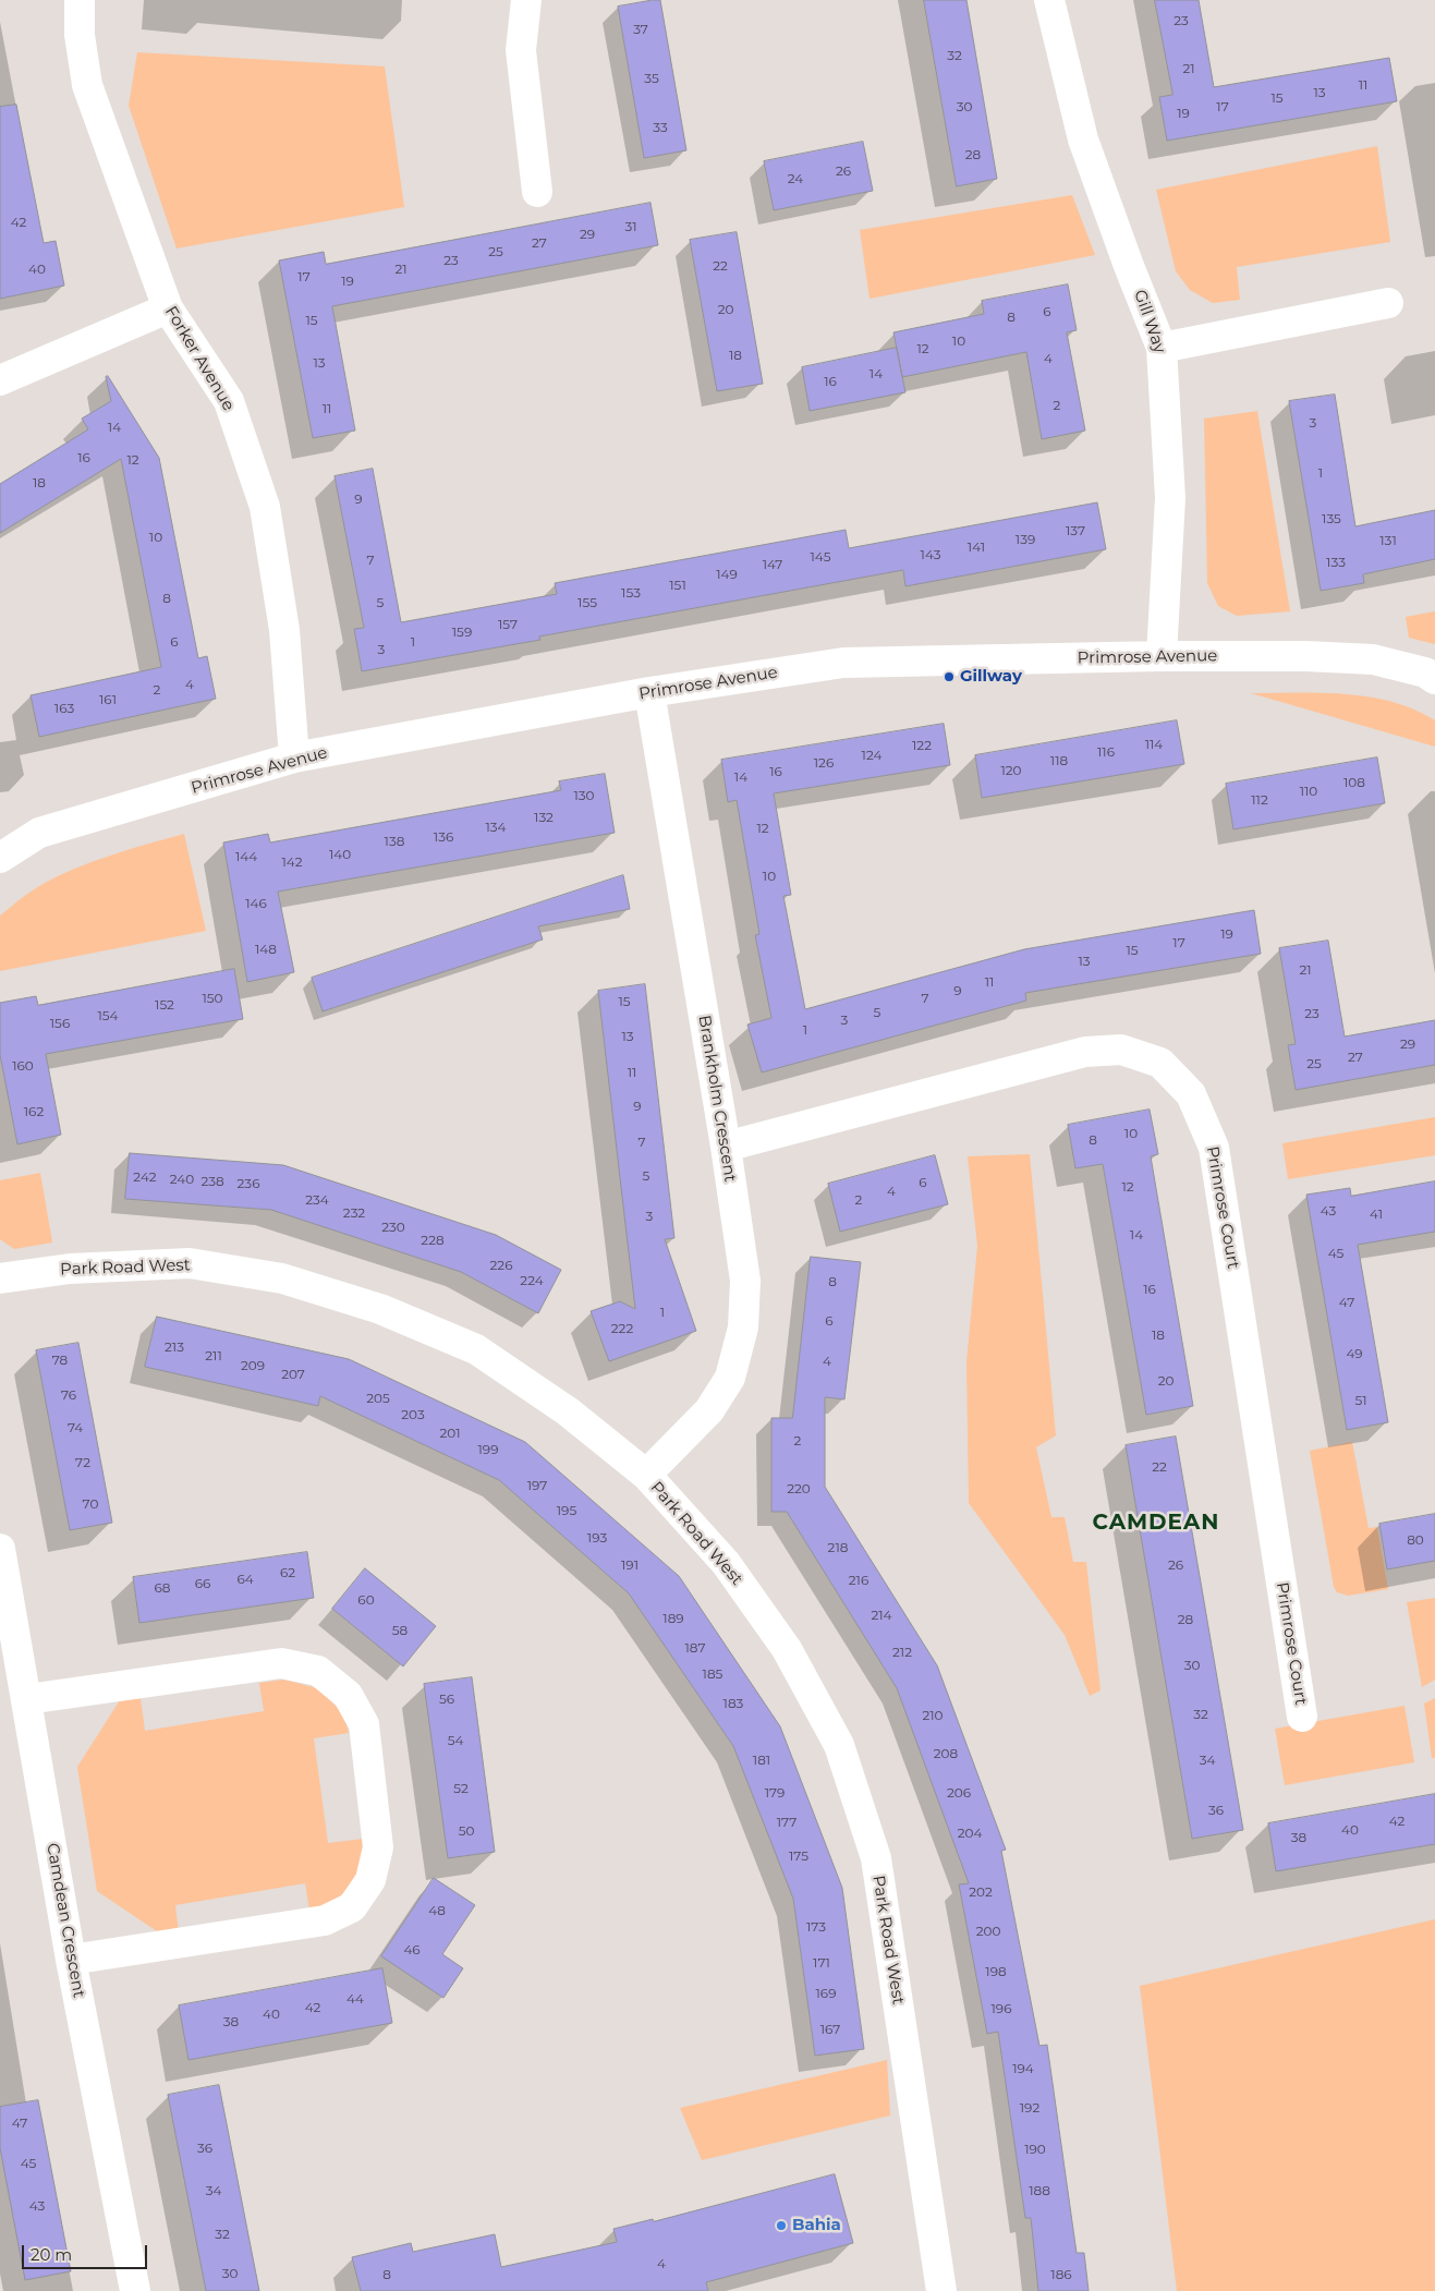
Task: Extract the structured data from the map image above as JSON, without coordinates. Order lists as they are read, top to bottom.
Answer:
{
  "streets": {
    "street": [
      "Gill Way",
      "Forker Avenue",
      "Primrose Avenue",
      "Brankholm Crescent",
      "Primrose Court",
      "Park Road West",
      "Camdean Crescent"
    ]
  },
  "crossings": [
    ["Gill Way", "Primrose Avenue"],
    ["Forker Avenue", "Primrose Avenue"],
    ["Primrose Avenue", "Brankholm Crescent"],
    ["Brankholm Crescent", "Primrose Court"],
    ["Brankholm Crescent", "Park Road West"]
  ],
  "districts": ["CAMDEAN"],
  "places": ["Gillway", "Bahia"],
  "house_numbers": [
    "23",
    "37",
    "32",
    "21",
    "35",
    "11",
    "13",
    "15",
    "30",
    "17",
    "19",
    "33",
    "28",
    "26",
    "24",
    "42",
    "31",
    "29",
    "27",
    "25",
    "23",
    "22",
    "40",
    "21",
    "17",
    "19",
    "20",
    "6",
    "8",
    "15",
    "10",
    "12",
    "18",
    "4",
    "13",
    "14",
    "16",
    "2",
    "11",
    "3",
    "14",
    "16",
    "12",
    "1",
    "18",
    "9",
    "135",
    "137",
    "10",
    "139",
    "131",
    "141",
    "143",
    "145",
    "7",
    "133",
    "147",
    "149",
    "151",
    "153",
    "8",
    "5",
    "155",
    "157",
    "159",
    "6",
    "1",
    "3",
    "4",
    "2",
    "161",
    "163",
    "114",
    "122",
    "116",
    "124",
    "118",
    "126",
    "120",
    "16",
    "14",
    "108",
    "110",
    "130",
    "112",
    "132",
    "134",
    "12",
    "136",
    "138",
    "140",
    "144",
    "142",
    "10",
    "146",
    "19",
    "17",
    "148",
    "15",
    "13",
    "21",
    "11",
    "9",
    "150",
    "7",
    "15",
    "152",
    "5",
    "23",
    "154",
    "3",
    "156",
    "1",
    "13",
    "29",
    "27",
    "25",
    "160",
    "11",
    "9",
    "162",
    "10",
    "8",
    "7",
    "5",
    "242",
    "240",
    "238",
    "6",
    "236",
    "12",
    "4",
    "234",
    "2",
    "43",
    "232",
    "41",
    "3",
    "230",
    "14",
    "228",
    "45",
    "226",
    "224",
    "8",
    "16",
    "47",
    "1",
    "6",
    "222",
    "18",
    "213",
    "49",
    "211",
    "78",
    "4",
    "209",
    "207",
    "20",
    "76",
    "205",
    "51",
    "203",
    "74",
    "201",
    "2",
    "199",
    "72",
    "22",
    "197",
    "220",
    "70",
    "195",
    "193",
    "80",
    "218",
    "191",
    "26",
    "62",
    "64",
    "216",
    "66",
    "68",
    "60",
    "214",
    "189",
    "28",
    "58",
    "187",
    "212",
    "30",
    "185",
    "56",
    "183",
    "32",
    "210",
    "54",
    "208",
    "181",
    "34",
    "52",
    "179",
    "206",
    "36",
    "42",
    "177",
    "40",
    "50",
    "204",
    "38",
    "175",
    "202",
    "48",
    "173",
    "200",
    "46",
    "171",
    "198",
    "169",
    "44",
    "42",
    "196",
    "40",
    "38",
    "167",
    "194",
    "192",
    "47",
    "36",
    "190",
    "45",
    "34",
    "188",
    "43",
    "32",
    "4",
    "30",
    "8",
    "186"
  ],
  "scale_bar": "20 m"
}
